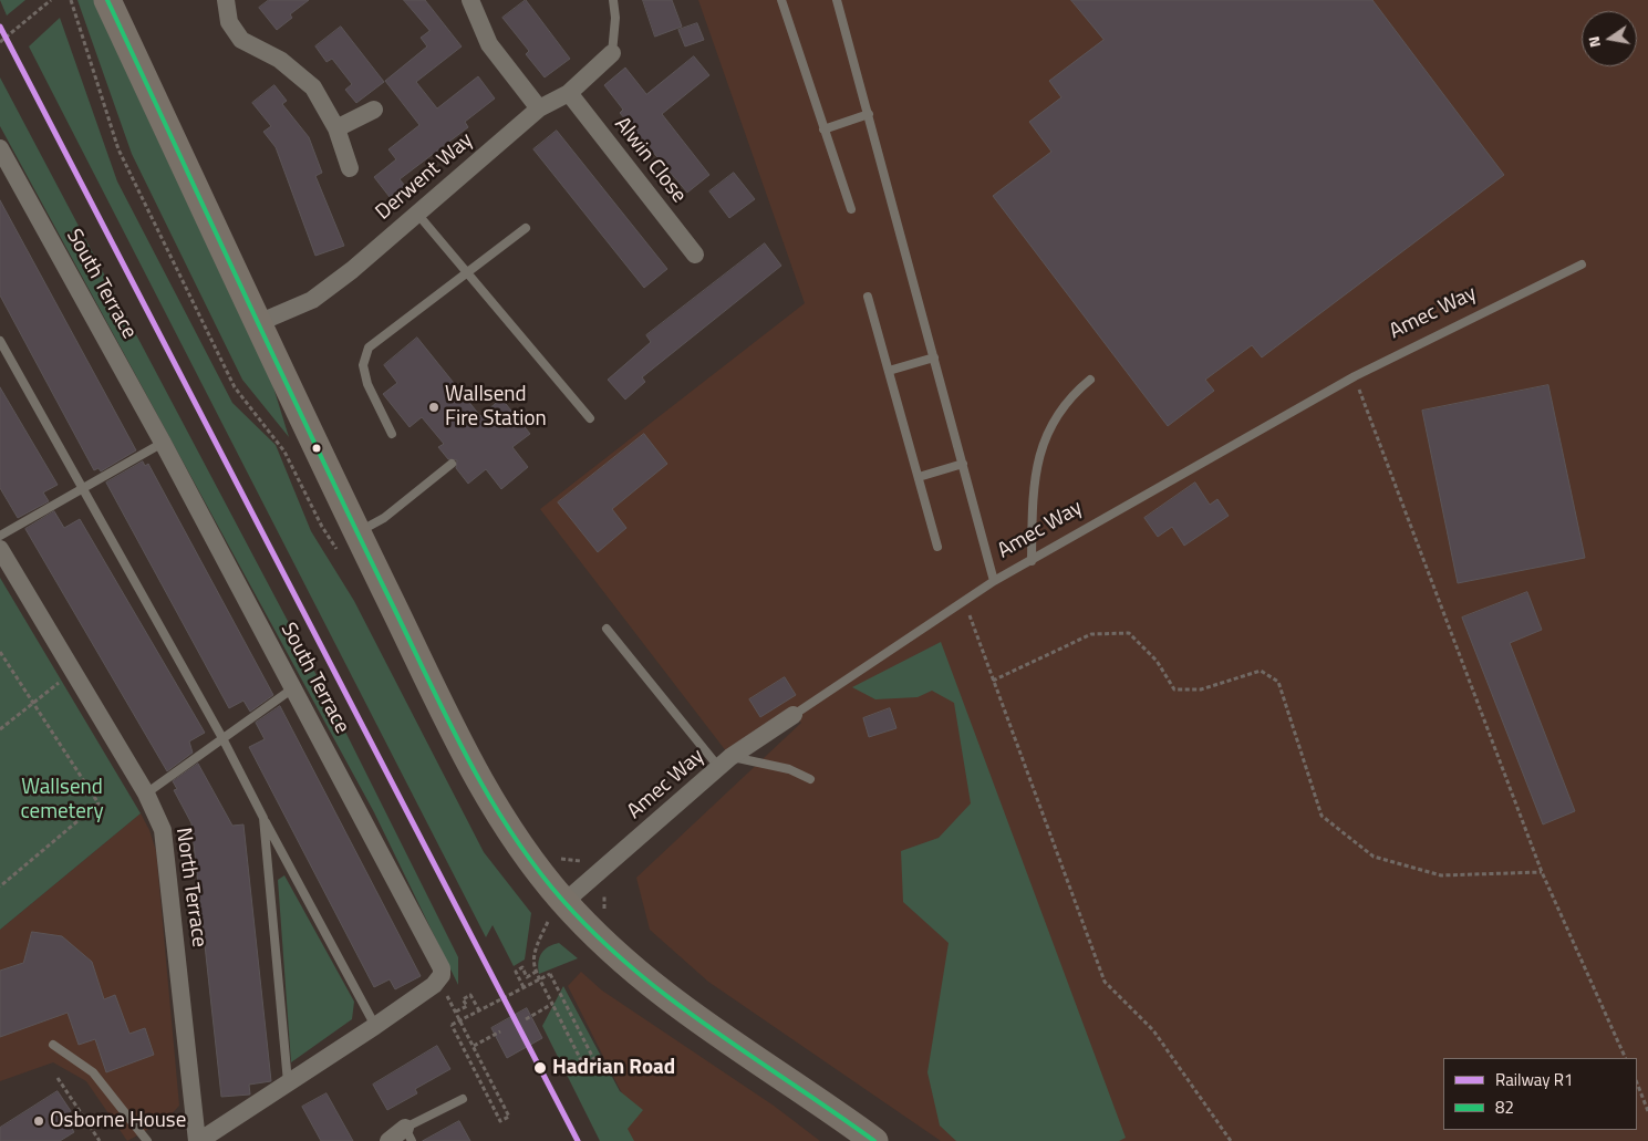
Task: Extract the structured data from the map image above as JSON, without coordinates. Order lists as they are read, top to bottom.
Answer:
{
  "streets": {
    "street": [
      "Alwin Close",
      "Derwent Way",
      "South Terrace",
      "Amec Way",
      "North Terrace"
    ]
  },
  "crossings": [
    ["Alwin Close", "Derwent Way"],
    ["South Terrace", "North Terrace"]
  ],
  "parks": ["Wallsend cemetery"],
  "places": ["Wallsend Fire Station", "Hadrian Road", "Osborne House"],
  "lines": ["transit line 82", "rail line R1"],
  "legend": ["Railway R1", "82"],
  "north": "left"
}
